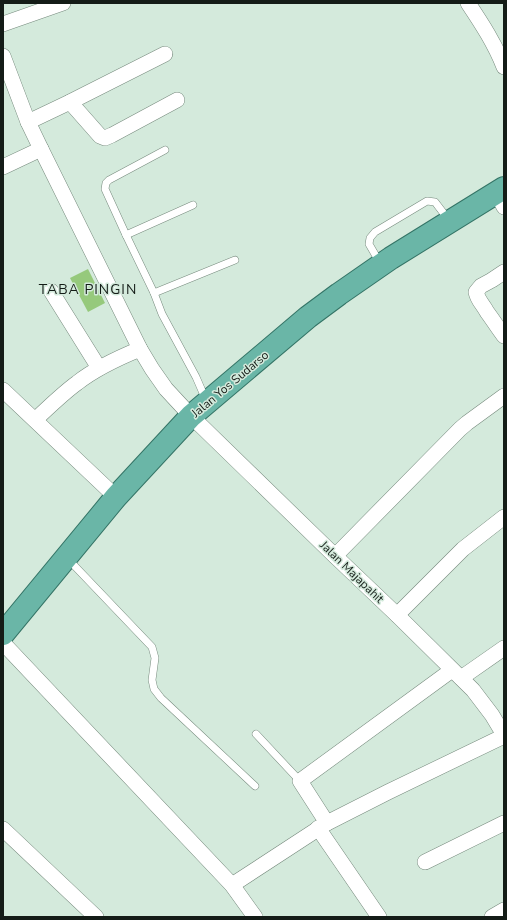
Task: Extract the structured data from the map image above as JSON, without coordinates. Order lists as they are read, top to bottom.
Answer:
{
  "streets": {
    "highway": ["Jalan Yos Sudarso"],
    "street": ["Jalan Majapahit"]
  },
  "crossings": [
    ["Jalan Yos Sudarso", "Jalan Majapahit"]
  ],
  "districts": ["TABA PINGIN"]
}
